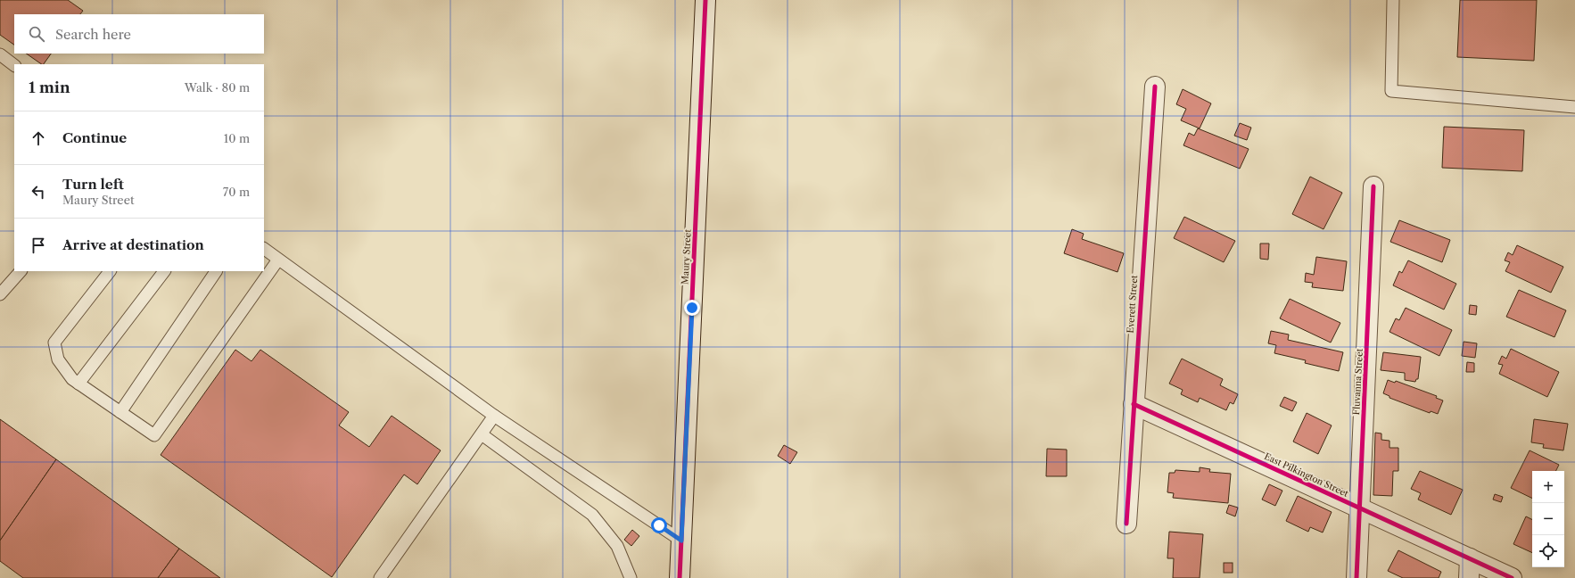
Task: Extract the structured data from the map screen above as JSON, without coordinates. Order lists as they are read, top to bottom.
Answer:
{
  "streets": {
    "street": [
      "Maury Street",
      "Everett Street",
      "Fluvanna Street",
      "East Pilkington Street"
    ]
  },
  "crossings": [
    ["Everett Street", "East Pilkington Street"],
    ["Fluvanna Street", "East Pilkington Street"]
  ],
  "page": {
    "search": "Search here",
    "heading": ["1 min", "Walk · 80 m"],
    "list": [
      ["Continue", "10 m"],
      ["Turn left", "Maury Street", "70 m"],
      "Arrive at destination"
    ],
    "map_buttons": ["+", "−"]
  }
}
